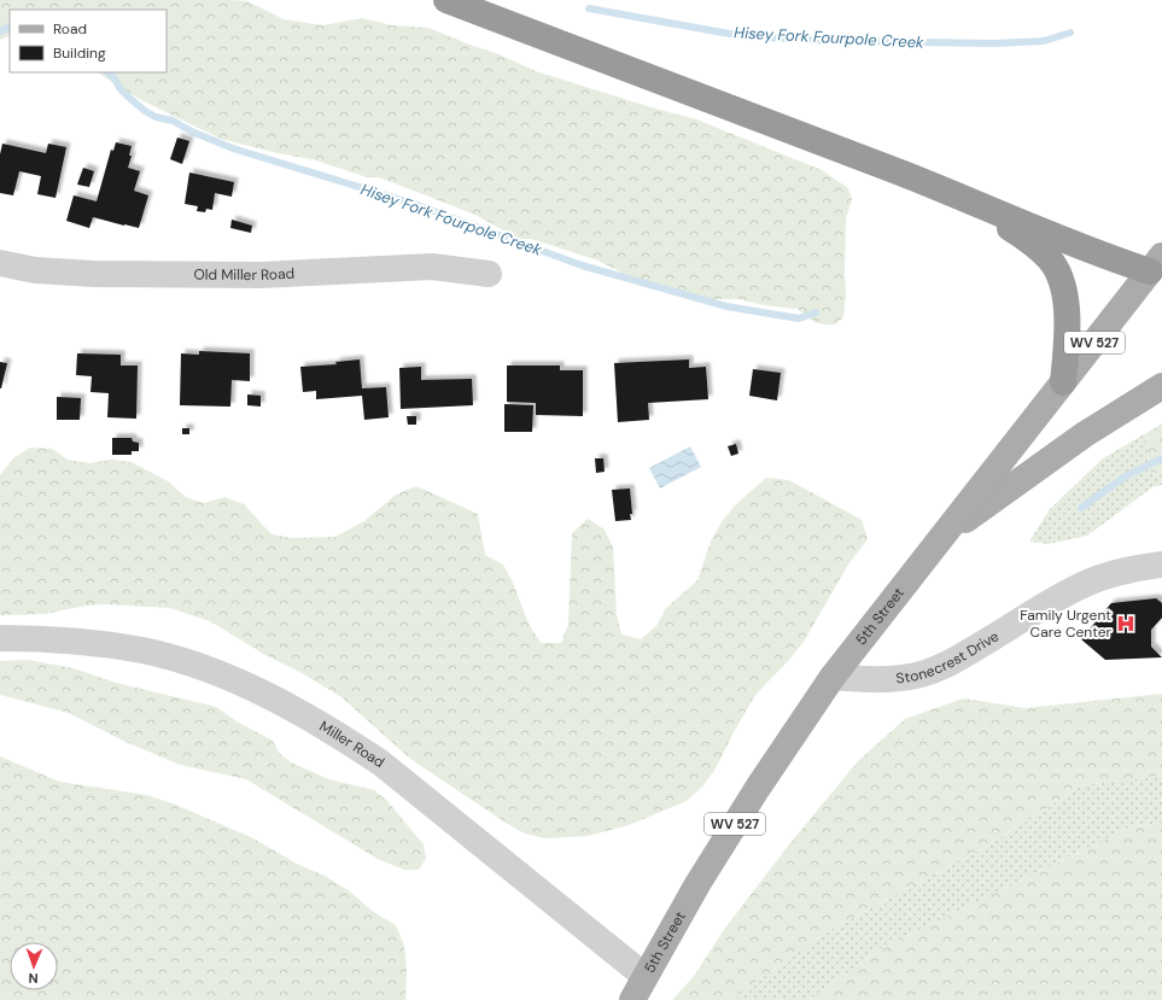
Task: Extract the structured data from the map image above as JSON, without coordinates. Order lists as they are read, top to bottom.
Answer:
{
  "streets": {
    "main road": ["WV 527", "5th Street"],
    "street": ["Old Miller Road", "Stonecrest Drive", "Miller Road"]
  },
  "crossings": [
    ["5th Street", "Stonecrest Drive"],
    ["5th Street", "Miller Road"]
  ],
  "water": ["Hisey Fork Fourpole Creek"],
  "places": {
    "hospital": ["Family Urgent Care Center"]
  },
  "legend": ["Road", "Building"],
  "north": "bottom"
}
